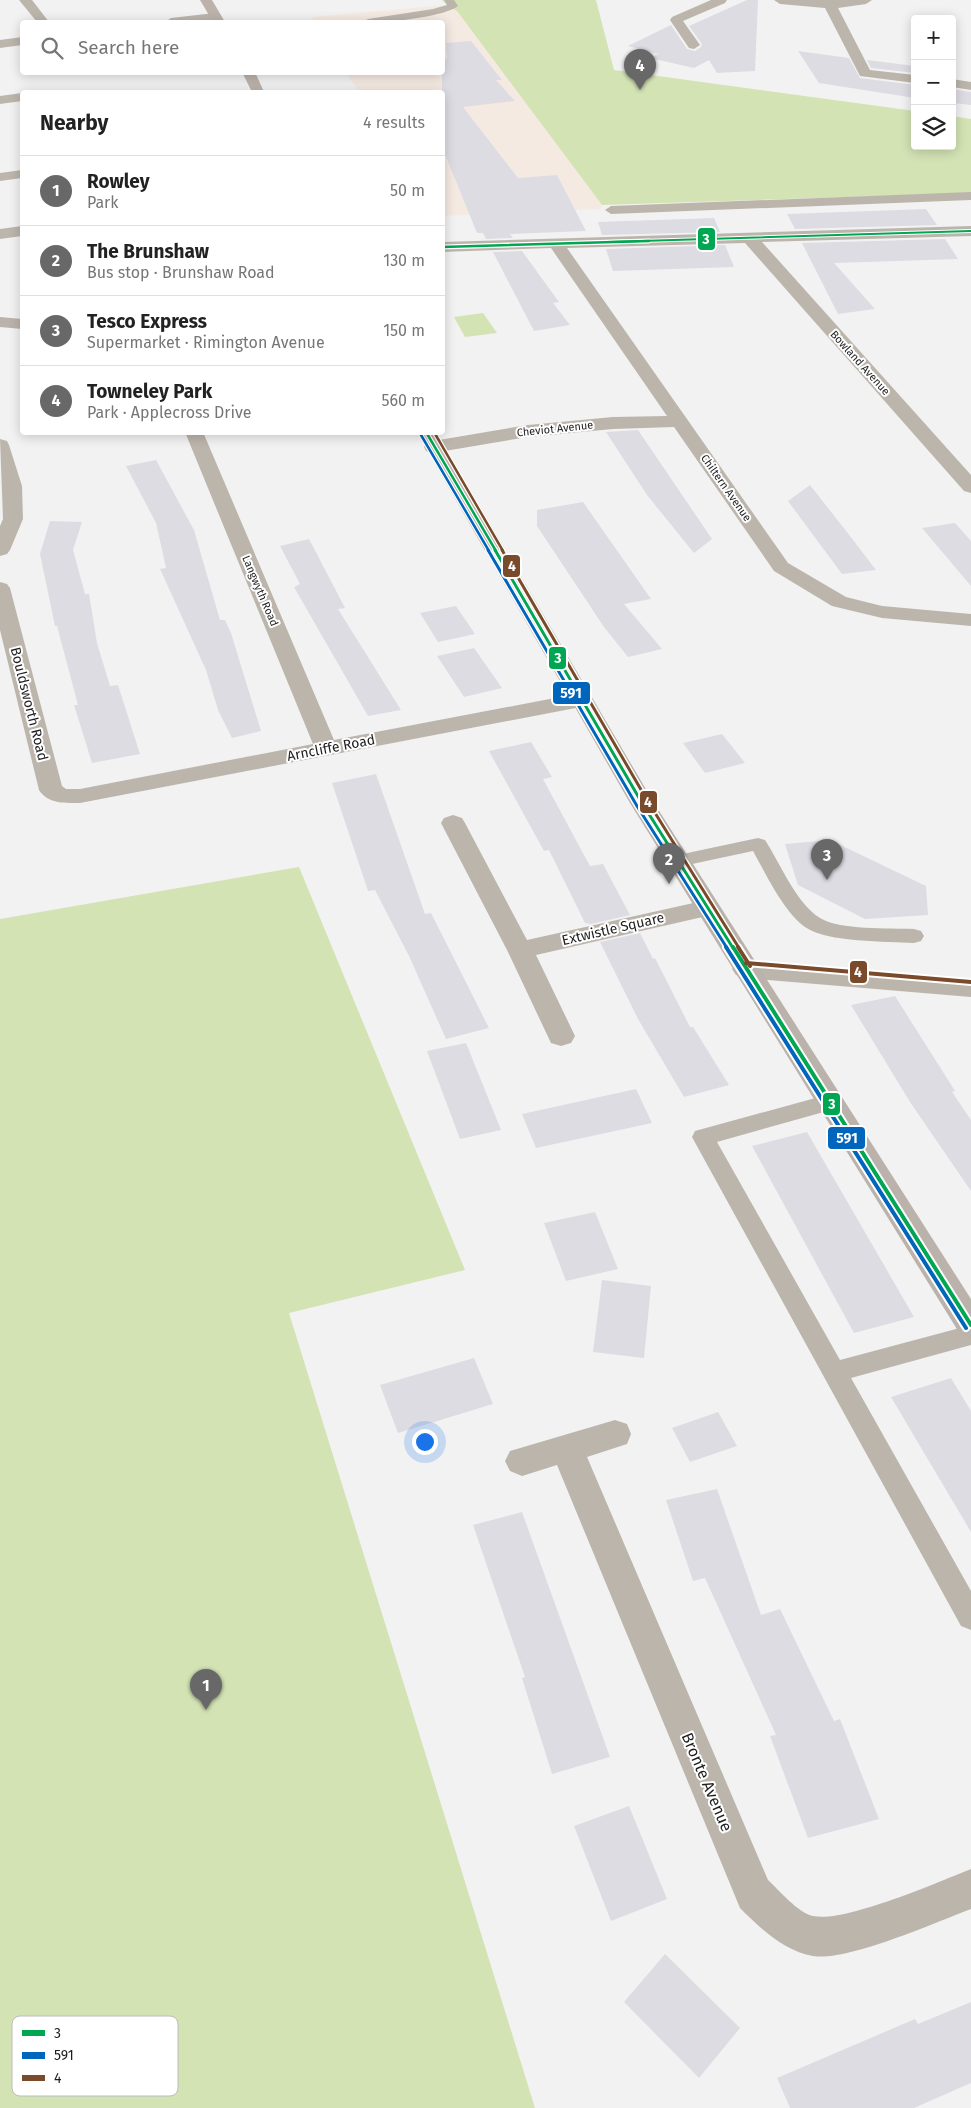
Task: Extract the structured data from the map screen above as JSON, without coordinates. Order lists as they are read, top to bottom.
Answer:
{
  "streets": {
    "street": [
      "Bowland Avenue",
      "Cheviot Avenue",
      "Chiltern Avenue",
      "Langwyth Road",
      "Bouldsworth Road",
      "Arncliffe Road",
      "Extwistle Square",
      "Bronte Avenue"
    ]
  },
  "crossings": [
    ["Cheviot Avenue", "Chiltern Avenue"],
    ["Langwyth Road", "Arncliffe Road"],
    ["Bouldsworth Road", "Arncliffe Road"]
  ],
  "lines": ["transit line 3", "transit line 591", "transit line 4"],
  "legend": ["3", "591", "4"],
  "page": {
    "map_buttons": ["+", "−"],
    "search": "Search here",
    "pins": [
      "4",
      "3",
      "2",
      "1"
    ],
    "heading": ["Nearby", "4 results"],
    "list": [
      {
        "mark": "1",
        "name": "Rowley",
        "note": "Park",
        "value": "50 m"
      },
      {
        "mark": "2",
        "name": "The Brunshaw",
        "note": "Bus stop · Brunshaw Road",
        "value": "130 m"
      },
      {
        "mark": "3",
        "name": "Tesco Express",
        "note": "Supermarket · Rimington Avenue",
        "value": "150 m"
      },
      {
        "mark": "4",
        "name": "Towneley Park",
        "note": "Park · Applecross Drive",
        "value": "560 m"
      }
    ]
  }
}
